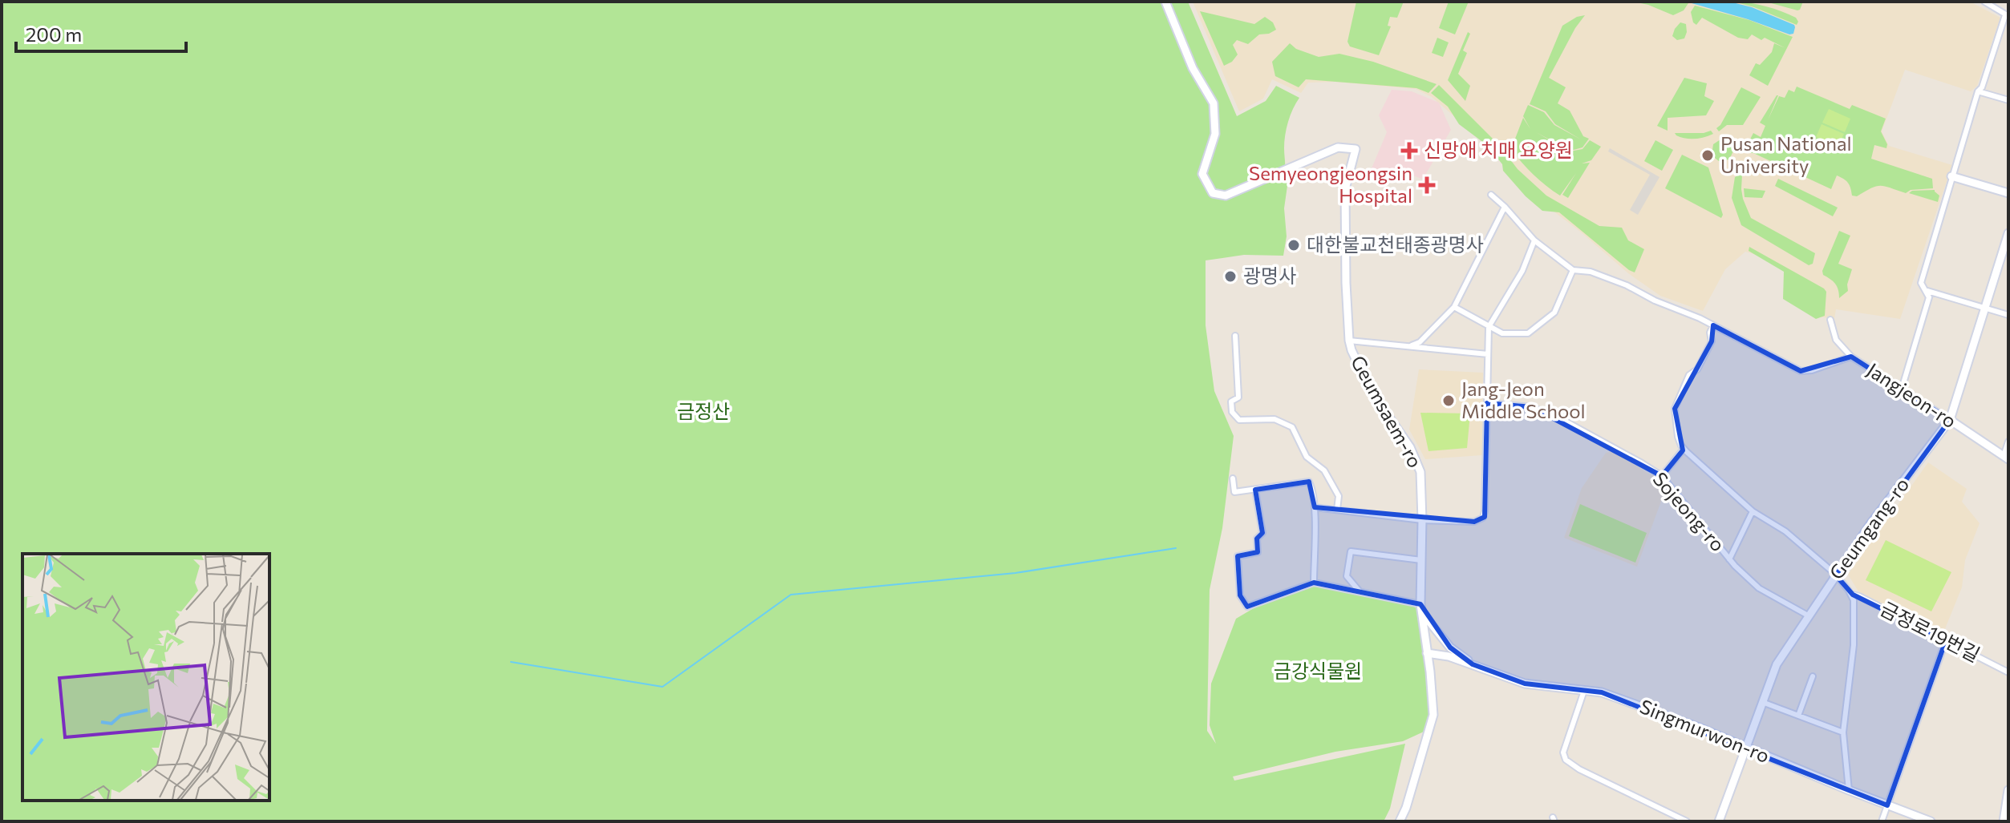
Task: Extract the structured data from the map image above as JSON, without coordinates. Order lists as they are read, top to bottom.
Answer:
{
  "streets": {
    "main road": [
      "Jangjeon-ro",
      "Geumsaem-ro",
      "Geumgang-ro",
      "Singmurwon-ro"
    ],
    "street": ["Sojeong-ro", "금정로19번길"]
  },
  "crossings": [
    ["Jangjeon-ro", "Geumgang-ro"],
    ["Geumsaem-ro", "Singmurwon-ro"],
    ["Sojeong-ro", "Geumgang-ro"],
    ["Geumgang-ro", "Singmurwon-ro"]
  ],
  "parks": ["금정산", "금강식물원"],
  "places": {
    "health": ["신망애 치매 요양원", "Semyeongjeongsin Hospital"],
    "other": [
      "Pusan National University",
      "대한불교천태종광명사",
      "광명사",
      "Jang-Jeon Middle School"
    ]
  },
  "scale_bar": "200 m"
}
